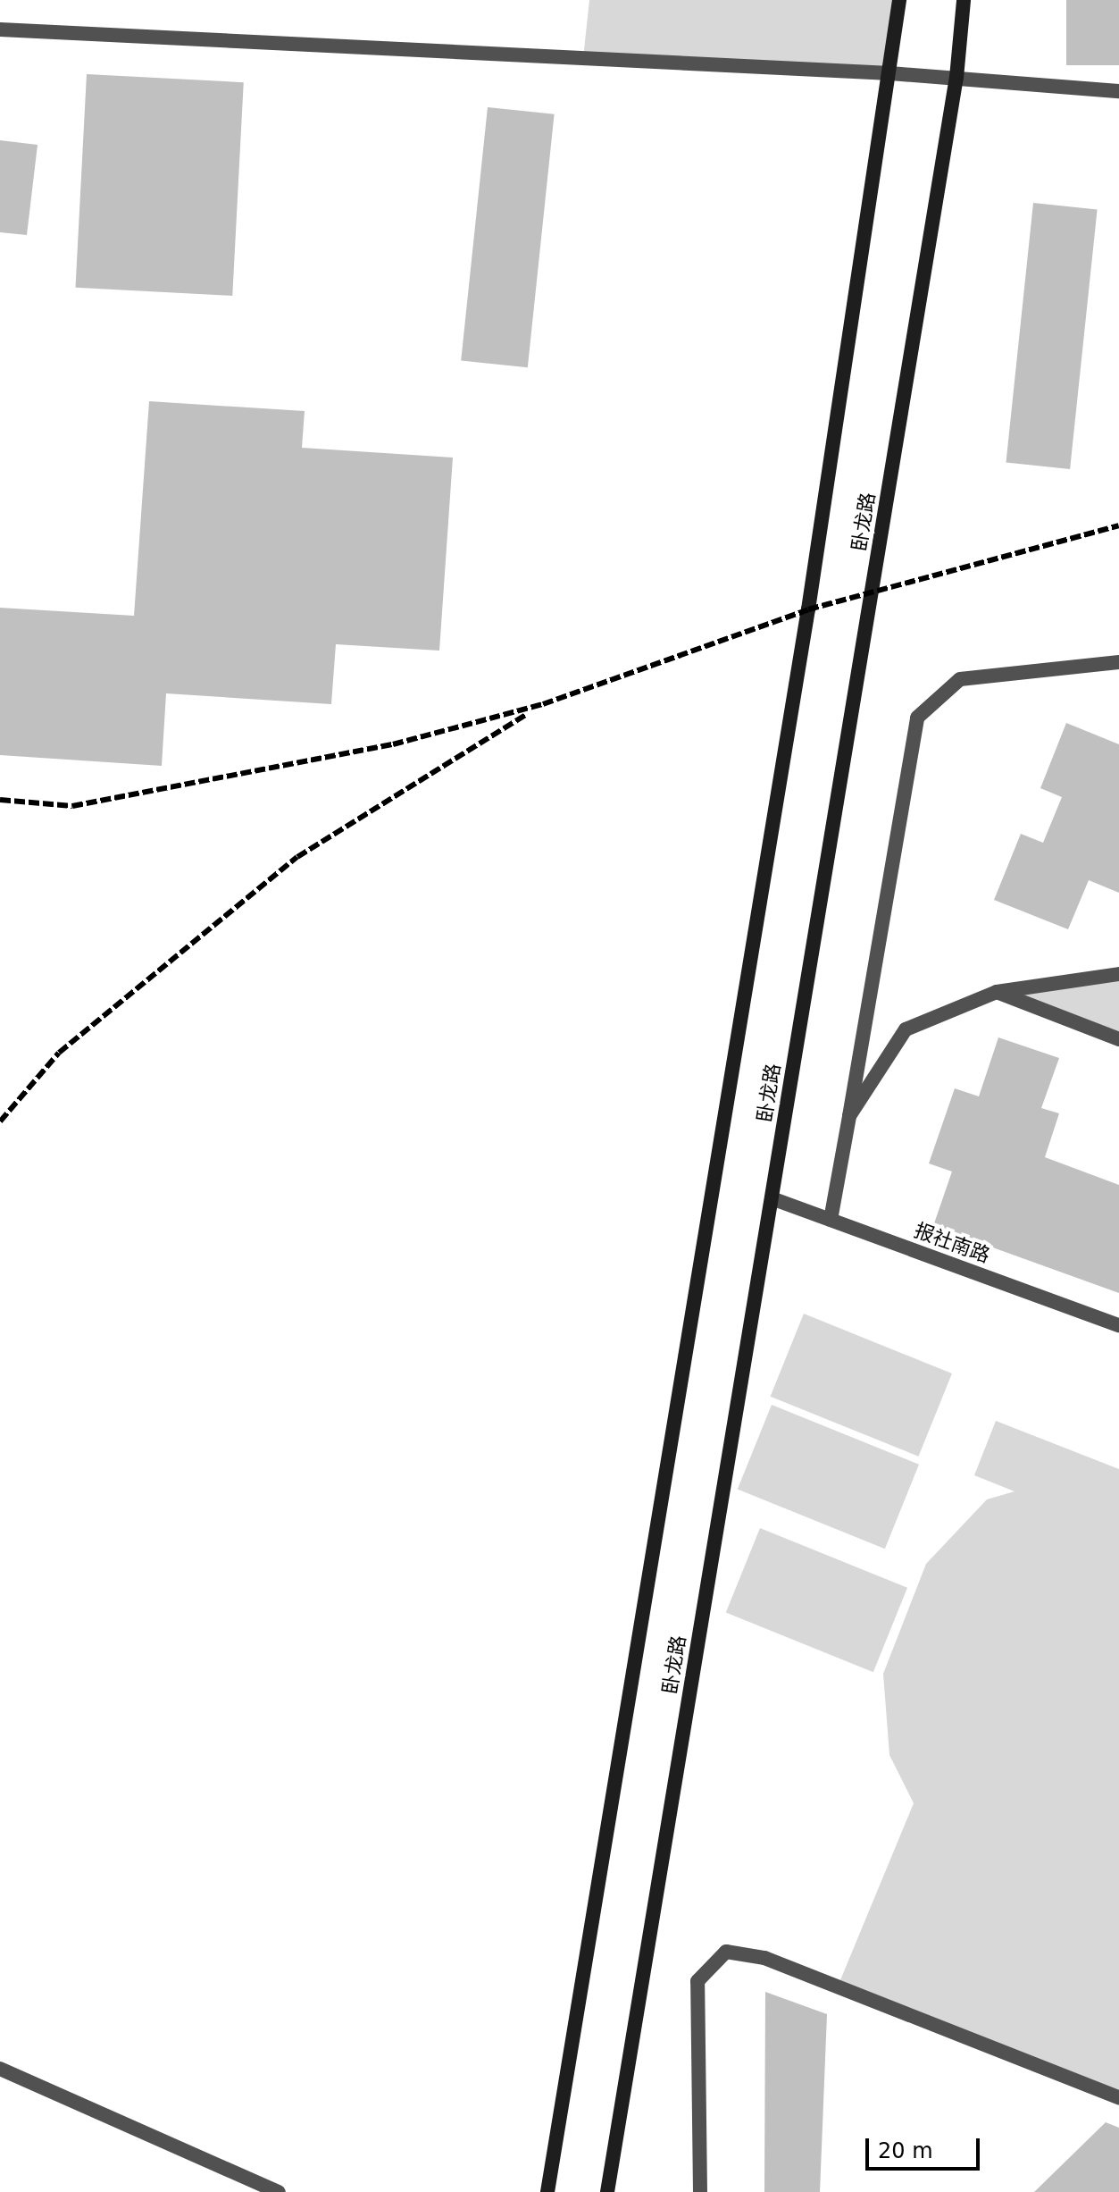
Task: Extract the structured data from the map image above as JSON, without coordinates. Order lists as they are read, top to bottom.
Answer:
{
  "streets": {
    "main road": ["卧龙路"],
    "street": ["报社南路"]
  },
  "crossings": [
    ["卧龙路", "报社南路"]
  ],
  "scale_bar": "20 m"
}
